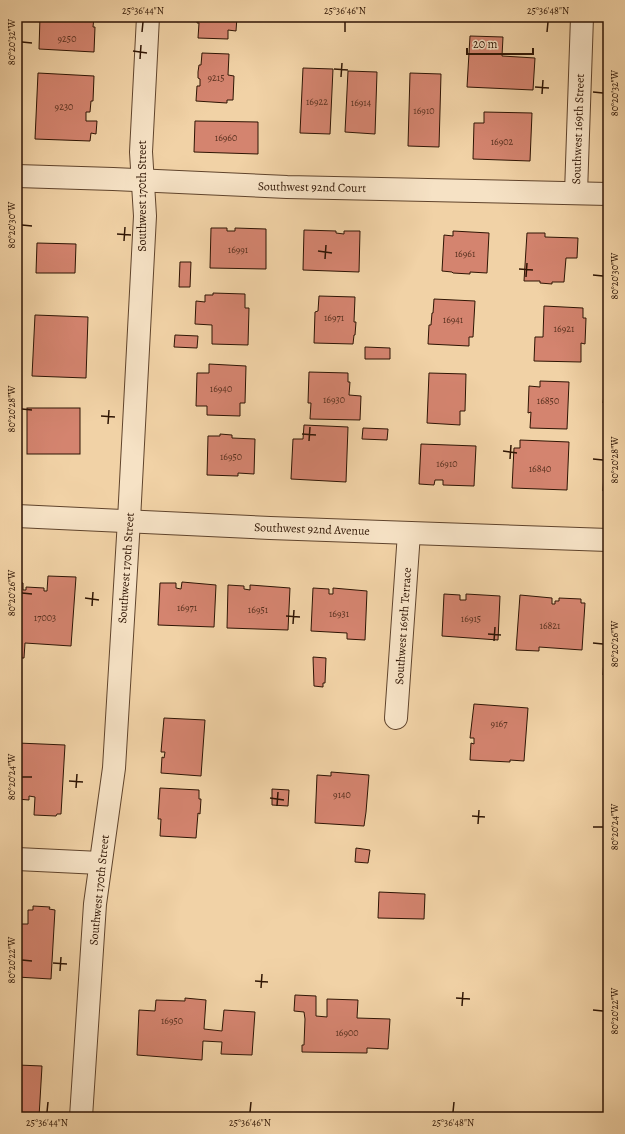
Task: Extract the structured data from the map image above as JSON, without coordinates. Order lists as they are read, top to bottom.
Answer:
{
  "streets": {
    "street": [
      "Southwest 169th Street",
      "Southwest 92nd Court",
      "Southwest 170th Street",
      "Southwest 92nd Avenue",
      "Southwest 169th Terrace"
    ]
  },
  "crossings": [
    ["Southwest 169th Street", "Southwest 92nd Court"],
    ["Southwest 92nd Court", "Southwest 170th Street"],
    ["Southwest 170th Street", "Southwest 92nd Avenue"],
    ["Southwest 92nd Avenue", "Southwest 169th Terrace"]
  ],
  "house_numbers": [
    "9250",
    "9215",
    "16922",
    "16914",
    "9230",
    "16910",
    "16960",
    "16902",
    "16991",
    "16961",
    "16971",
    "16941",
    "16921",
    "16940",
    "16930",
    "16850",
    "16950",
    "16910",
    "16840",
    "16971",
    "16951",
    "16931",
    "17003",
    "16915",
    "16821",
    "9167",
    "9140",
    "16950",
    "16900"
  ],
  "scale_bar": "20 m",
  "coordinates": [
    "25°36'44\"N",
    "25°36'46\"N",
    "25°36'48\"N",
    "80°20'32\"W",
    "80°20'30\"W",
    "80°20'28\"W",
    "80°20'26\"W",
    "80°20'24\"W",
    "80°20'22\"W"
  ]
}
